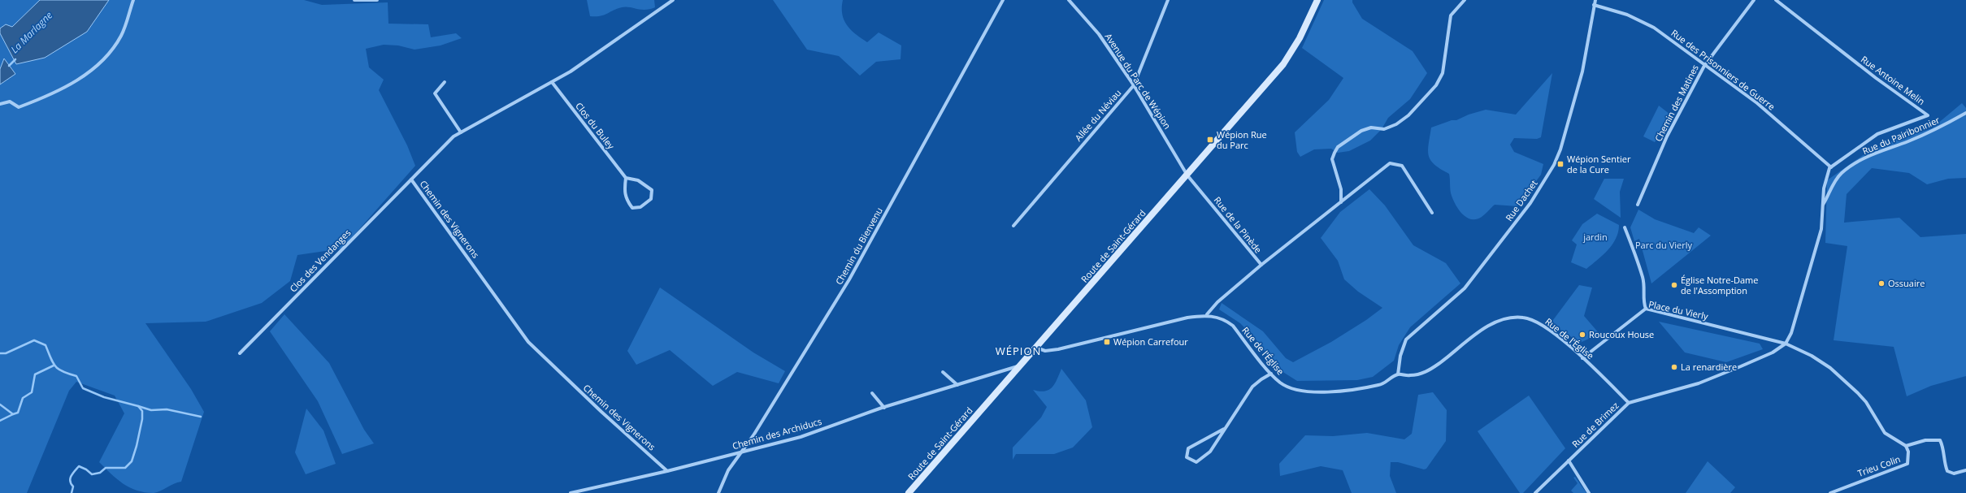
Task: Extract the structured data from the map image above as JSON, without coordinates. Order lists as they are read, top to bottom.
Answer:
{
  "streets": {
    "main road": ["Route de Saint-Gérard"],
    "street": [
      "Rue des Prisonniers de Guerre",
      "Rue Antoine Melin",
      "Avenue du Parc de Wépion",
      "Chemin des Matines",
      "Allée du Néviau",
      "Clos du Buley",
      "Rue du Pairibonnier",
      "Rue Dachet",
      "Chemin des Vignerons",
      "Rue de la Pinède",
      "Chemin du Bienvenu",
      "Clos des Vendanges",
      "Place du Vierly",
      "Rue de l'Église",
      "Rue de Brimez",
      "Chemin des Archiducs",
      "Trieu Colin"
    ]
  },
  "crossings": [
    ["Rue des Prisonniers de Guerre", "Rue Antoine Melin"],
    ["Rue des Prisonniers de Guerre", "Chemin des Matines"],
    ["Rue des Prisonniers de Guerre", "Rue du Pairibonnier"],
    ["Rue des Prisonniers de Guerre", "Rue Dachet"],
    ["Rue Antoine Melin", "Rue du Pairibonnier"],
    ["Avenue du Parc de Wépion", "Allée du Néviau"],
    ["Avenue du Parc de Wépion", "Rue de la Pinède"],
    ["Avenue du Parc de Wépion", "Route de Saint-Gérard"],
    ["Clos du Buley", "Chemin des Vignerons"],
    ["Rue du Pairibonnier", "Place du Vierly"],
    ["Rue du Pairibonnier", "Rue de Brimez"],
    ["Rue Dachet", "Rue de l'Église"],
    ["Chemin des Vignerons", "Clos des Vendanges"],
    ["Chemin des Vignerons", "Chemin des Archiducs"],
    ["Rue de la Pinède", "Route de Saint-Gérard"],
    ["Chemin du Bienvenu", "Chemin des Archiducs"],
    ["Route de Saint-Gérard", "Rue de l'Église"],
    ["Route de Saint-Gérard", "Chemin des Archiducs"],
    ["Place du Vierly", "Rue de l'Église"],
    ["Place du Vierly", "Rue de Brimez"],
    ["Place du Vierly", "Trieu Colin"],
    ["Rue de l'Église", "Rue de Brimez"]
  ],
  "districts": ["WÉPION"],
  "water": ["La Marlagne"],
  "parks": ["jardin", "Parc du Vierly"],
  "places": {
    "transit": ["Wépion Rue du Parc", "Wépion Sentier de la Cure", "Wépion Carrefour"],
    "other": [
      "Ossuaire",
      "Église Notre-Dame de l'Assomption",
      "Roucoux House",
      "La renardière"
    ]
  }
}
